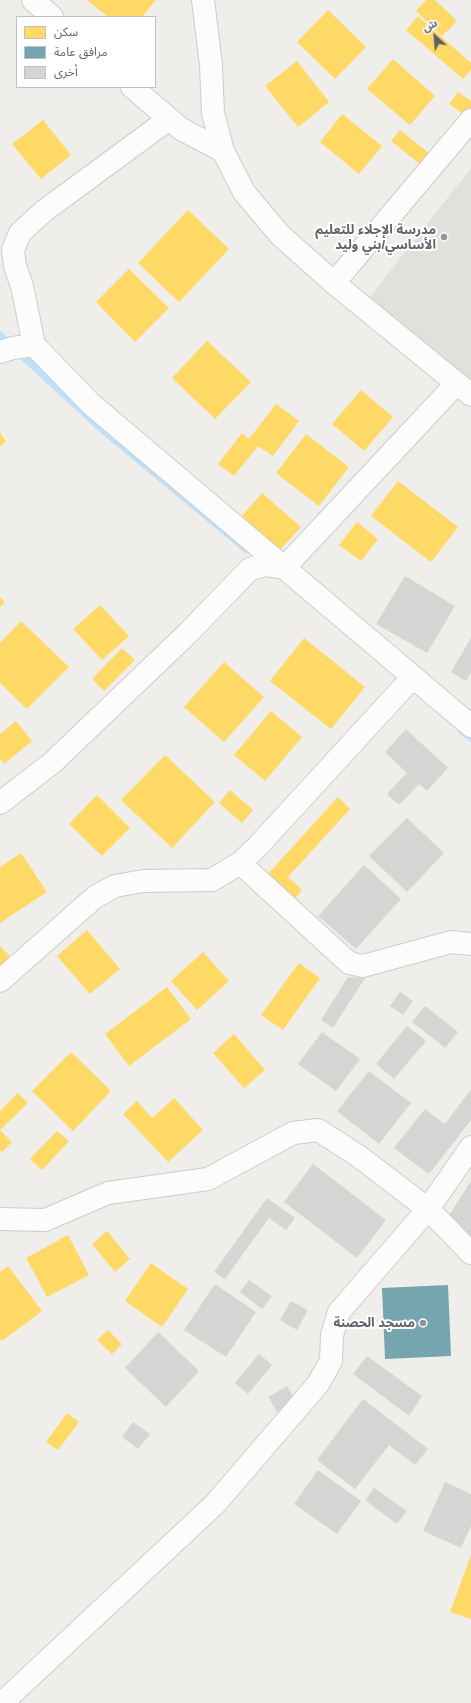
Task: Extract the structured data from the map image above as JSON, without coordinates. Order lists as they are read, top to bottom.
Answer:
{
  "places": ["مدرسة الإجلاء للتعليم الأساسي/بني وليد", "مسجد الحصنة"],
  "legend": ["سكن", "مرافق عامة", "أخرى"],
  "north": "top left"
}
